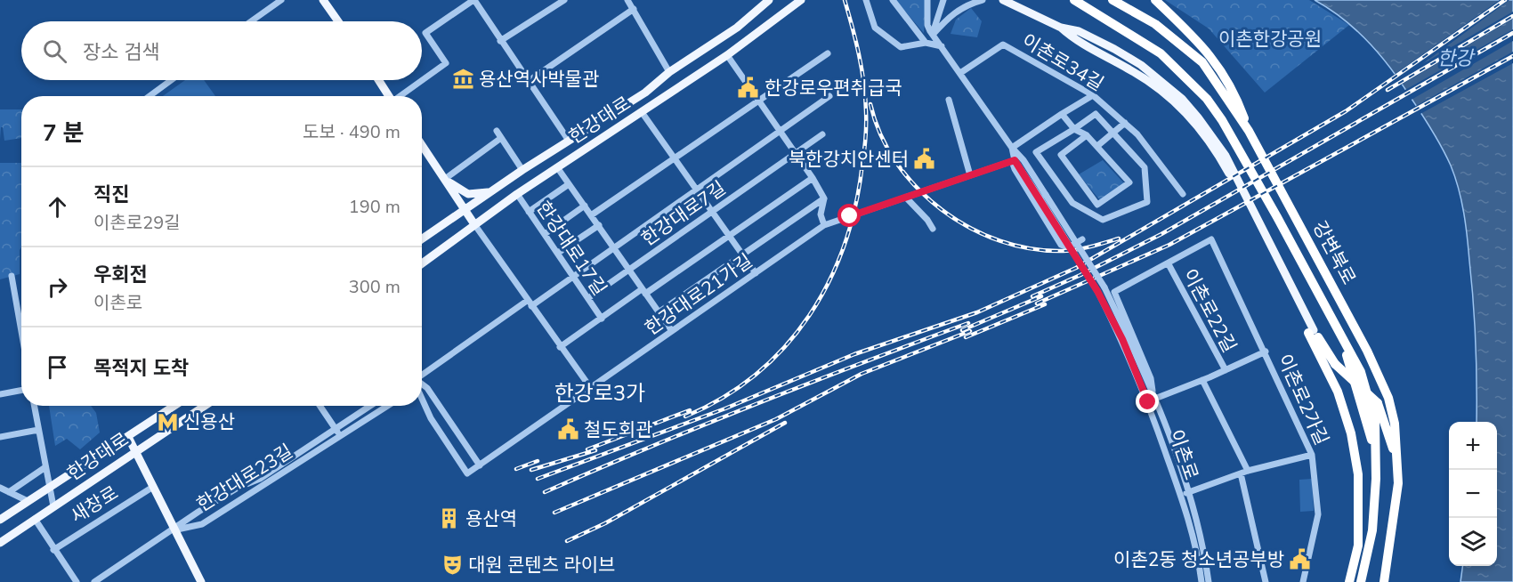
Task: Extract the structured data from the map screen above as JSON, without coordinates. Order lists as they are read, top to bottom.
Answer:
{
  "streets": {
    "highway": ["강변북로"],
    "main road": ["한강대로"],
    "street": [
      "이촌로34길",
      "한강대로7길",
      "한강대로17길",
      "한강대로21가길",
      "이촌로22길",
      "이촌로2가길",
      "이촌로",
      "한강대로23길",
      "새창로"
    ]
  },
  "crossings": [
    ["이촌로34길", "이촌로"],
    ["한강대로", "한강대로17길"],
    ["한강대로7길", "한강대로17길"],
    ["한강대로21가길", "이촌로"],
    ["이촌로22길", "이촌로2가길"],
    ["이촌로22길", "이촌로"],
    ["이촌로2가길", "이촌로"]
  ],
  "districts": ["한강로3가"],
  "water": ["한강"],
  "parks": ["이촌한강공원"],
  "places": {
    "museum": ["용산역사박물관"],
    "public building": [
      "한강로우편취급국",
      "북한강치안센터",
      "철도회관",
      "이촌2동 청소년공부방"
    ],
    "metro station": ["신용산"],
    "building": ["용산역"],
    "theatre": ["대원 콘텐츠 라이브"]
  },
  "page": {
    "search": "장소 검색",
    "heading": ["7 분", "도보 · 490 m"],
    "list": [
      ["직진", "이촌로29길", "190 m"],
      ["우회전", "이촌로", "300 m"],
      "목적지 도착"
    ],
    "map_buttons": ["+", "−"]
  }
}
